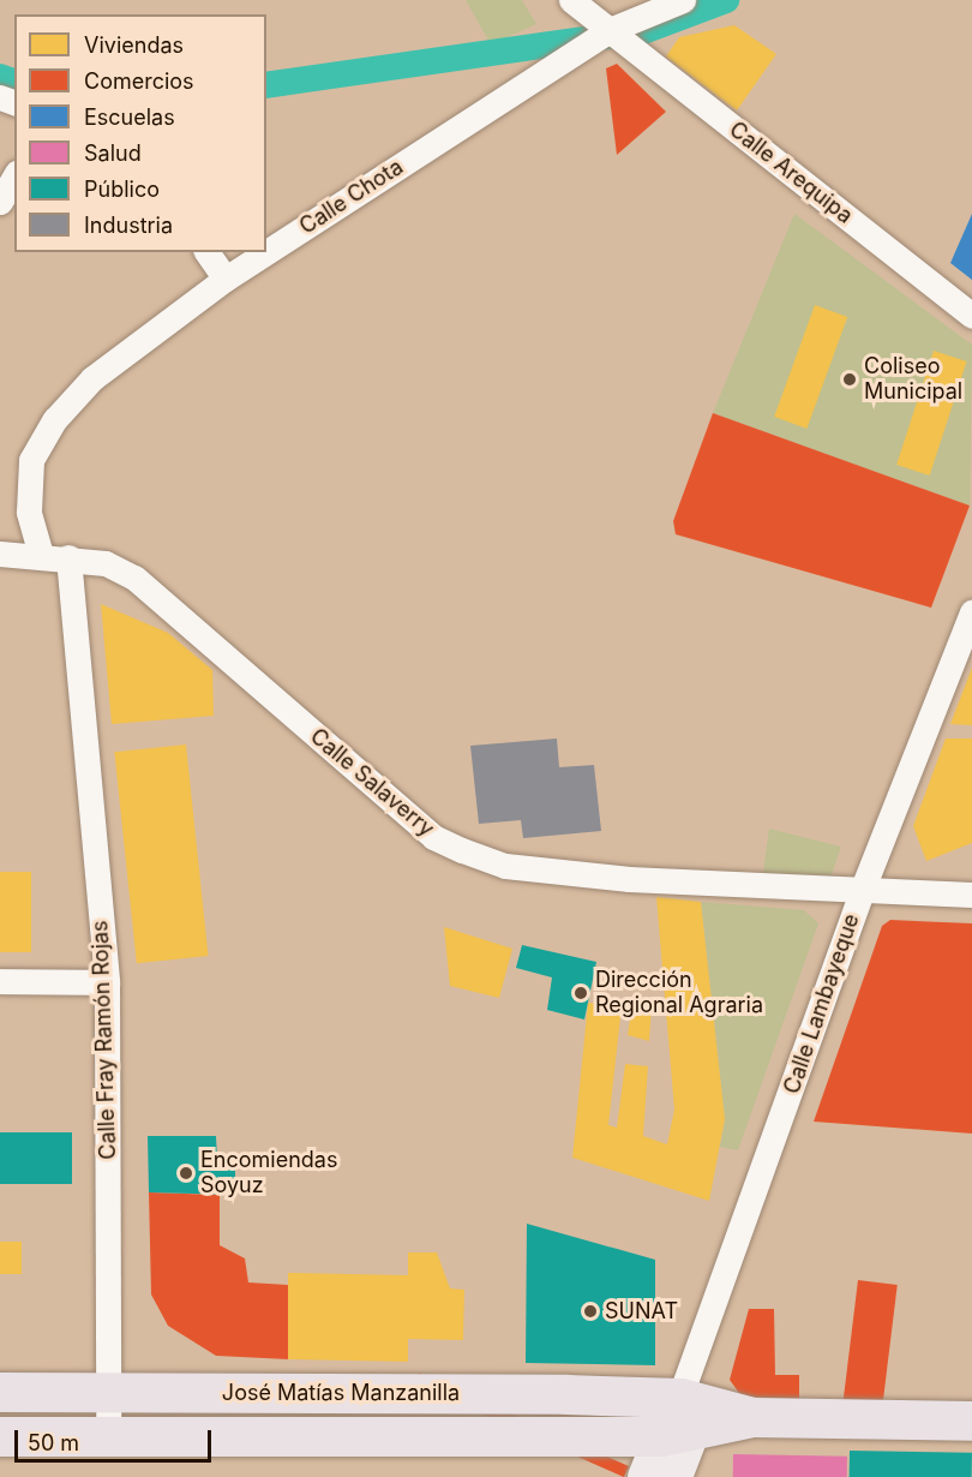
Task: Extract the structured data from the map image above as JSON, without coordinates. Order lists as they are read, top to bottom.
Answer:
{
  "streets": {
    "main road": ["José Matías Manzanilla"],
    "street": [
      "Calle Arequipa",
      "Calle Chota",
      "Calle Salaverry",
      "Calle Lambayeque",
      "Calle Fray Ramón Rojas"
    ]
  },
  "crossings": [
    ["Calle Arequipa", "Calle Chota"],
    ["Calle Chota", "Calle Salaverry"],
    ["Calle Salaverry", "Calle Lambayeque"],
    ["Calle Salaverry", "Calle Fray Ramón Rojas"],
    ["Calle Lambayeque", "José Matías Manzanilla"],
    ["Calle Fray Ramón Rojas", "José Matías Manzanilla"]
  ],
  "places": [
    "Coliseo Municipal",
    "Dirección Regional Agraria",
    "Encomiendas Soyuz",
    "SUNAT"
  ],
  "legend": [
    "Viviendas",
    "Comercios",
    "Escuelas",
    "Salud",
    "Público",
    "Industria"
  ],
  "scale_bar": "50 m"
}
